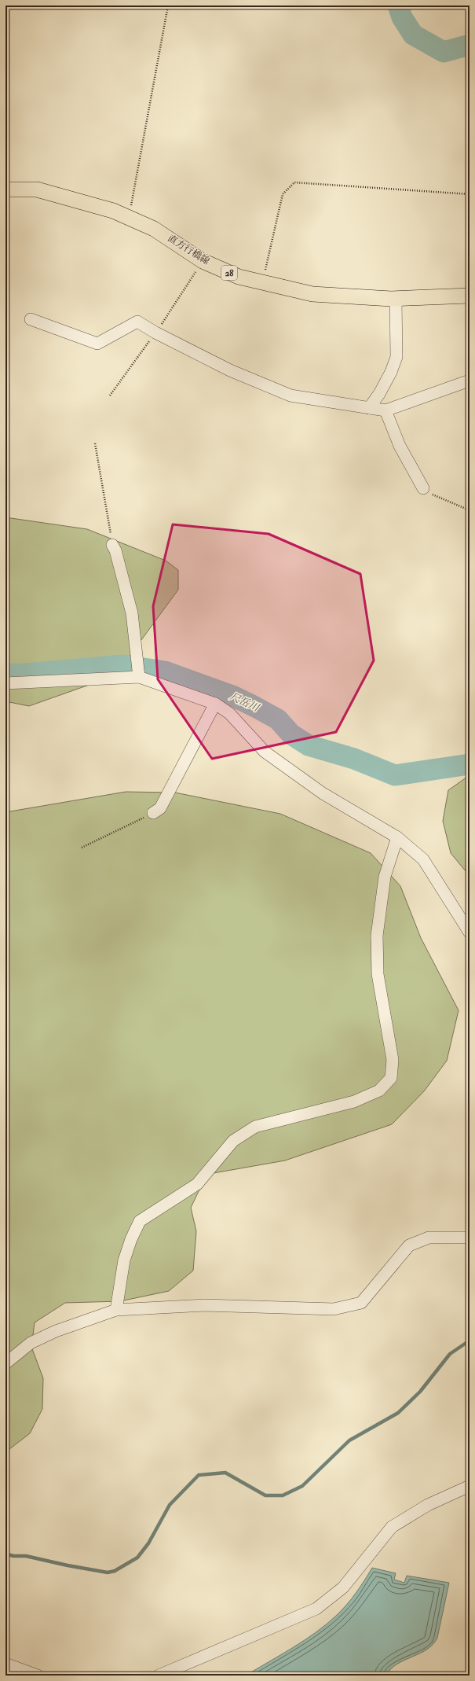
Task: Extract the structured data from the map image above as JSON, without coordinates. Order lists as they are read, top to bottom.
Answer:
{
  "streets": {
    "main road": ["直方行橋線", "28"]
  },
  "water": ["尺岳川"]
}
